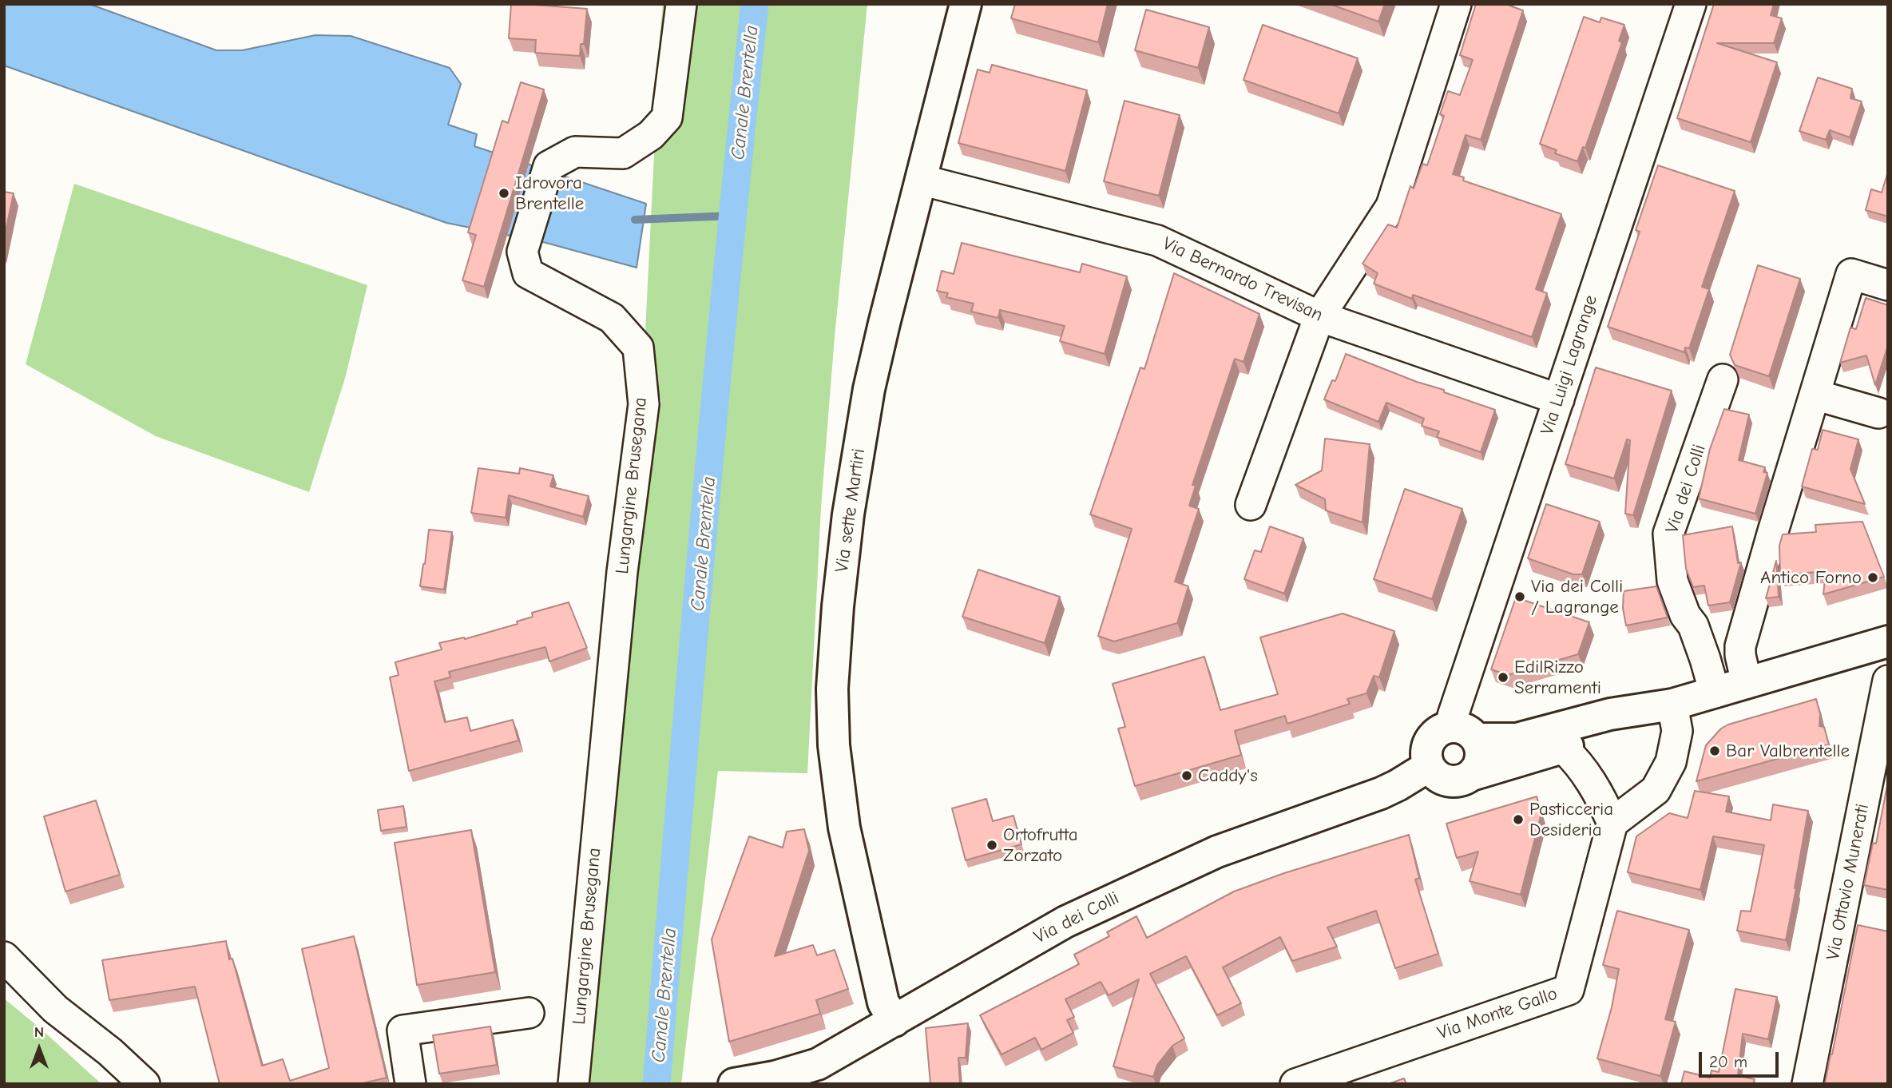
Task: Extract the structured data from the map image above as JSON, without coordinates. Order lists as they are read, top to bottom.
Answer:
{
  "streets": {
    "main road": ["Via dei Colli", "Via sette Martiri"],
    "street": [
      "Via Bernardo Trevisan",
      "Via Luigi Lagrange",
      "Lungargine Brusegana",
      "Via Ottavio Munerati",
      "Via Monte Gallo"
    ]
  },
  "crossings": [
    ["Via Bernardo Trevisan", "Via Luigi Lagrange"],
    ["Via Bernardo Trevisan", "Via sette Martiri"],
    ["Via Luigi Lagrange", "Via dei Colli"],
    ["Via dei Colli", "Via sette Martiri"]
  ],
  "water": ["Canale Brentella"],
  "places": [
    "Idrovora Brentelle",
    "Antico Forno",
    "Via dei Colli / Lagrange",
    "EdilRizzo Serramenti",
    "Bar Valbrentelle",
    "Caddy's",
    "Pasticceria Desideria",
    "Ortofrutta Zorzato"
  ],
  "scale_bar": "20 m",
  "north": "top"
}
